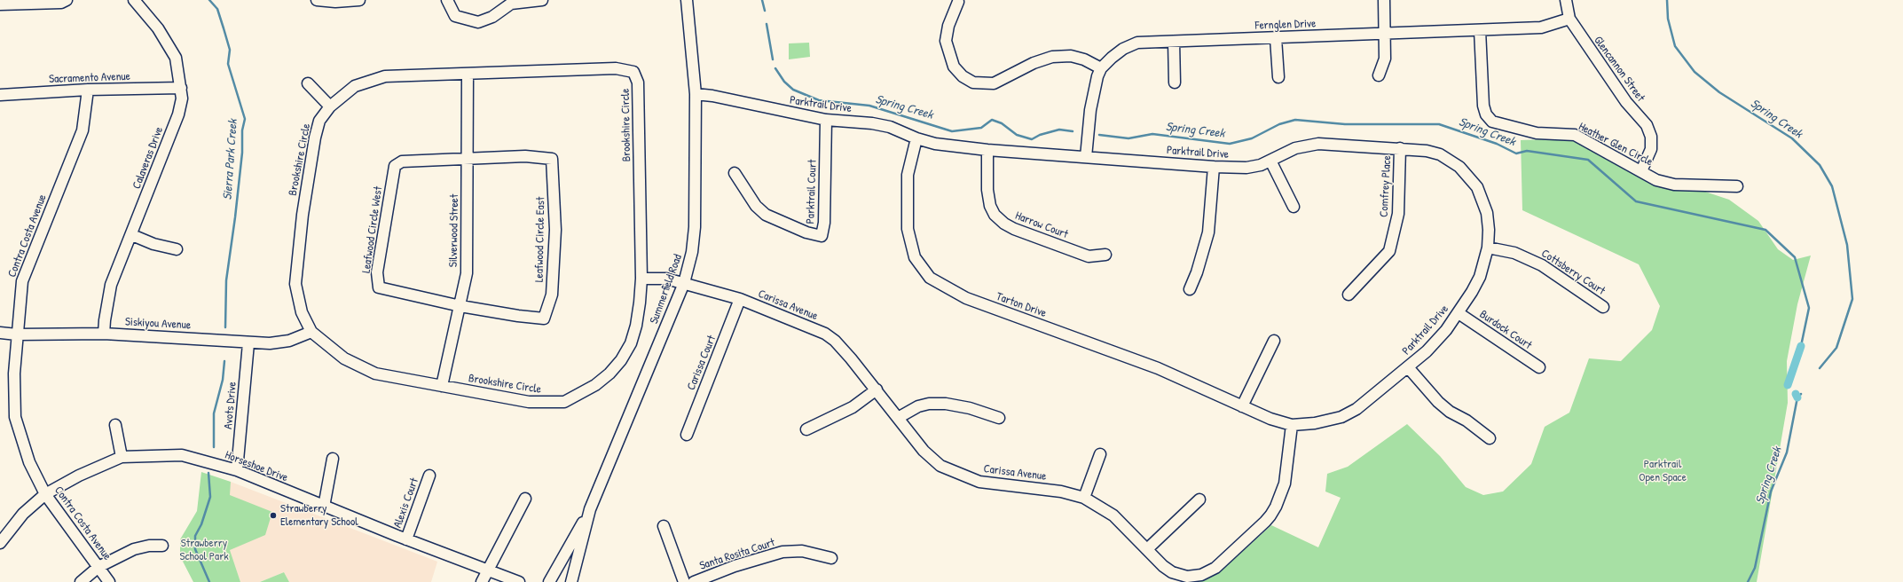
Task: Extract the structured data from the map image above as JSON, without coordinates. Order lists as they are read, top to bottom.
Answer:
{
  "streets": {
    "street": [
      "Fernglen Drive",
      "Glencannon Street",
      "Sacramento Avenue",
      "Parktrail Drive",
      "Brookshire Circle",
      "Heather Glen Circle",
      "Calaveras Drive",
      "Comfrey Place",
      "Parktrail Court",
      "Harrow Court",
      "Leafwood Circle West",
      "Silverwood Street",
      "Contra Costa Avenue",
      "Leafwood Circle East",
      "Cottsberry Court",
      "Summerfield Road",
      "Carissa Avenue",
      "Tarton Drive",
      "Siskiyou Avenue",
      "Burdock Court",
      "Carissa Court",
      "Avots Drive",
      "Horseshoe Drive",
      "Alexis Court",
      "Santa Rosita Court"
    ]
  },
  "crossings": [
    ["Fernglen Drive", "Glencannon Street"],
    ["Fernglen Drive", "Parktrail Drive"],
    ["Fernglen Drive", "Heather Glen Circle"],
    ["Glencannon Street", "Heather Glen Circle"],
    ["Sacramento Avenue", "Calaveras Drive"],
    ["Sacramento Avenue", "Contra Costa Avenue"],
    ["Parktrail Drive", "Comfrey Place"],
    ["Parktrail Drive", "Parktrail Court"],
    ["Parktrail Drive", "Harrow Court"],
    ["Parktrail Drive", "Cottsberry Court"],
    ["Parktrail Drive", "Summerfield Road"],
    ["Parktrail Drive", "Carissa Avenue"],
    ["Parktrail Drive", "Tarton Drive"],
    ["Parktrail Drive", "Burdock Court"],
    ["Brookshire Circle", "Silverwood Street"],
    ["Brookshire Circle", "Carissa Avenue"],
    ["Brookshire Circle", "Siskiyou Avenue"],
    ["Calaveras Drive", "Siskiyou Avenue"],
    ["Leafwood Circle West", "Silverwood Street"],
    ["Leafwood Circle West", "Leafwood Circle East"],
    ["Silverwood Street", "Leafwood Circle East"],
    ["Contra Costa Avenue", "Siskiyou Avenue"],
    ["Contra Costa Avenue", "Horseshoe Drive"],
    ["Summerfield Road", "Carissa Avenue"],
    ["Carissa Avenue", "Tarton Drive"],
    ["Carissa Avenue", "Carissa Court"],
    ["Siskiyou Avenue", "Avots Drive"],
    ["Avots Drive", "Horseshoe Drive"],
    ["Horseshoe Drive", "Alexis Court"]
  ],
  "water": ["Spring Creek", "Sierra Park Creek"],
  "parks": ["Parktrail Open Space", "Strawberry School Park"],
  "places": ["Strawberry Elementary School"]
}
